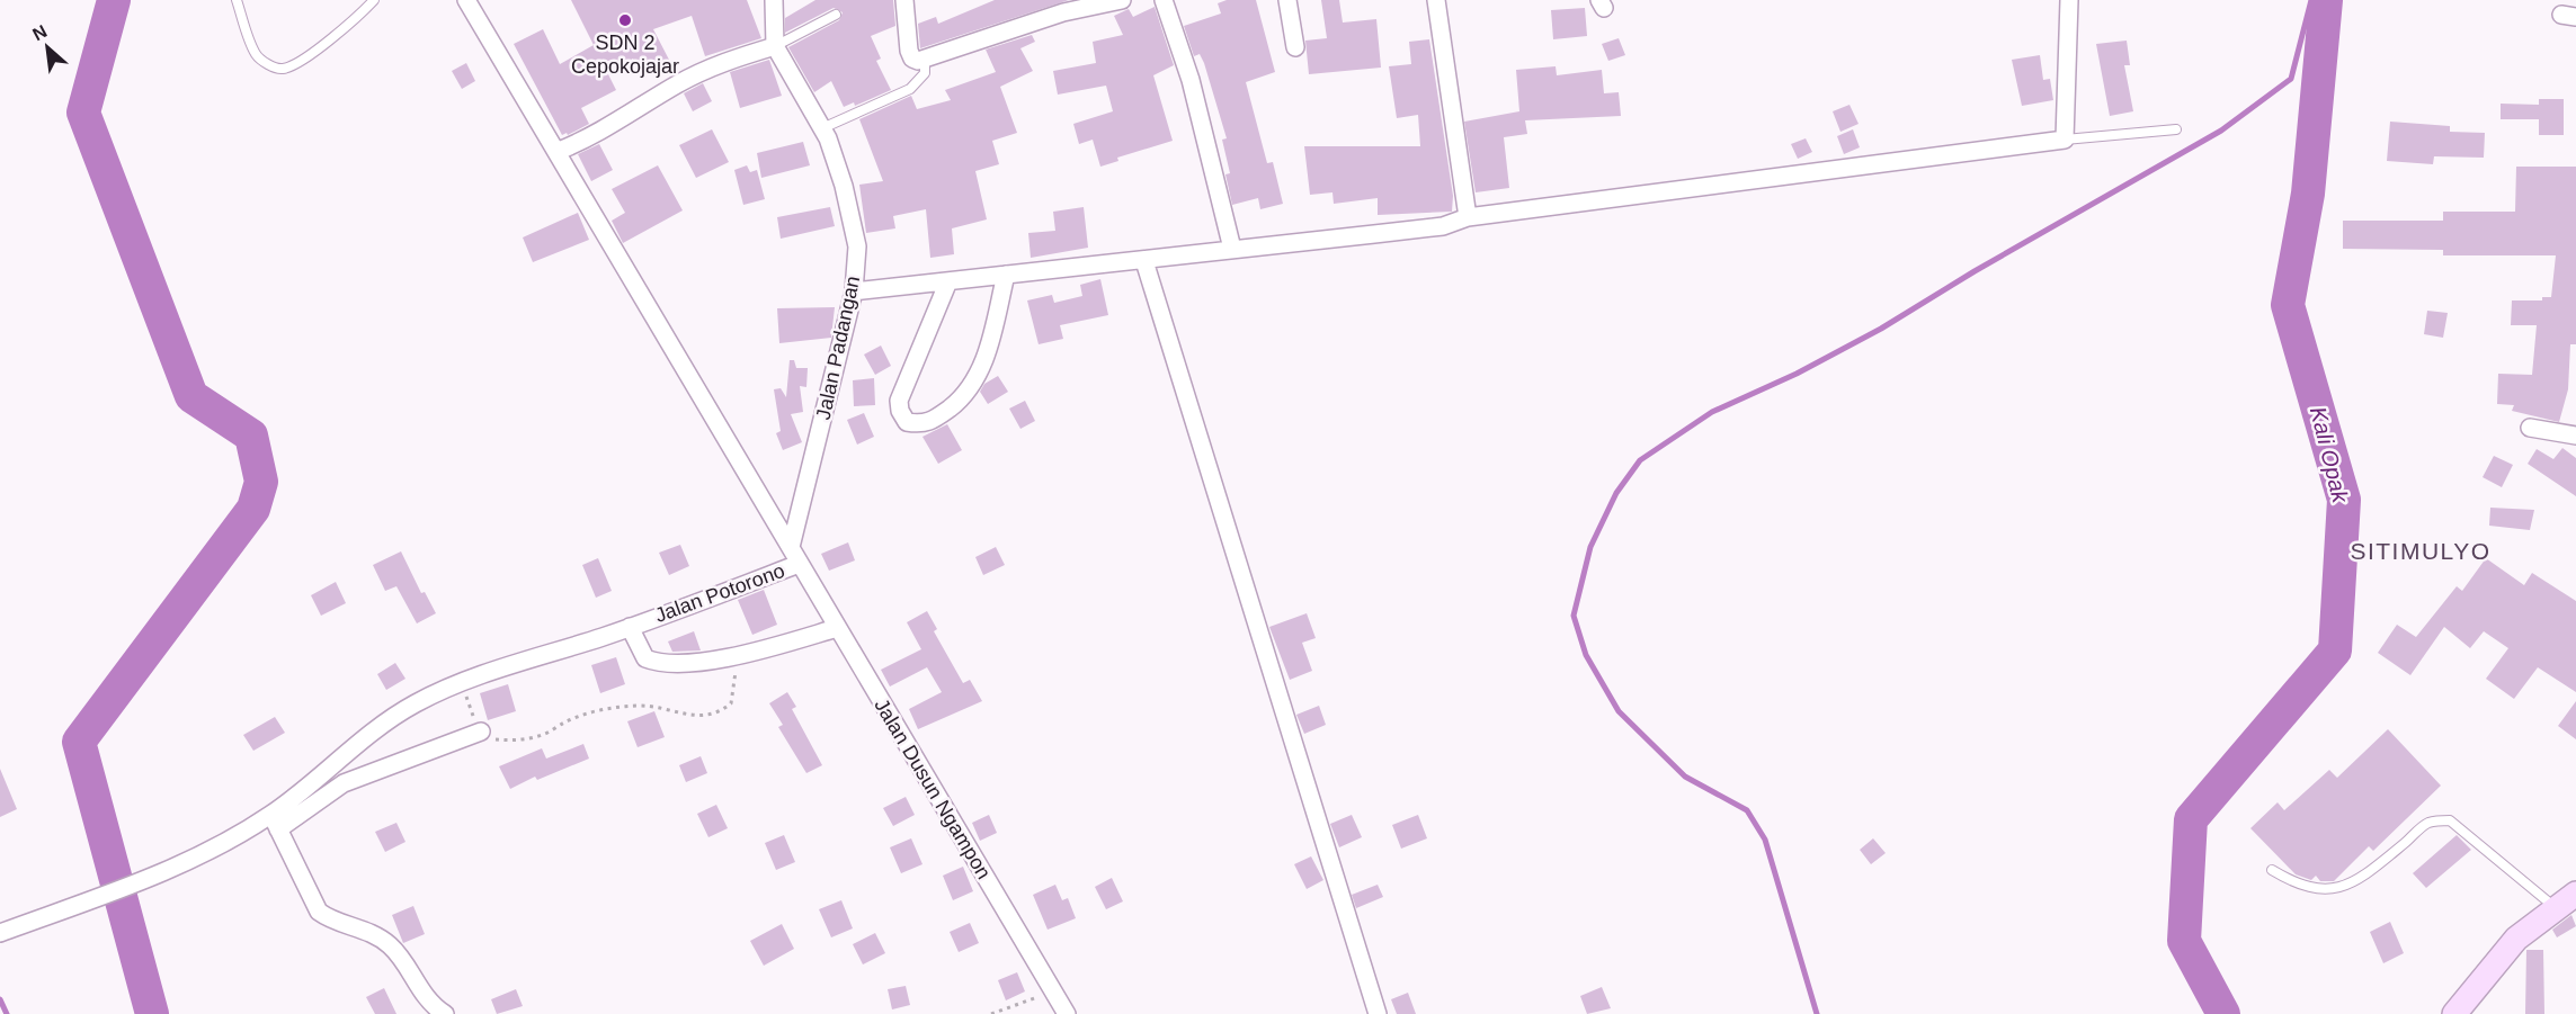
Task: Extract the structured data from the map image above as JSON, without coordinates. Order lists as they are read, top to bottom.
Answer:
{
  "streets": {
    "street": ["Jalan Padangan", "Jalan Potorono", "Jalan Dusun Ngampon"]
  },
  "crossings": [
    ["Jalan Padangan", "Jalan Potorono"],
    ["Jalan Potorono", "Jalan Dusun Ngampon"]
  ],
  "districts": ["SITIMULYO"],
  "water": ["Kali Opak"],
  "places": ["SDN 2 Cepokojajar"],
  "north": "top left"
}
